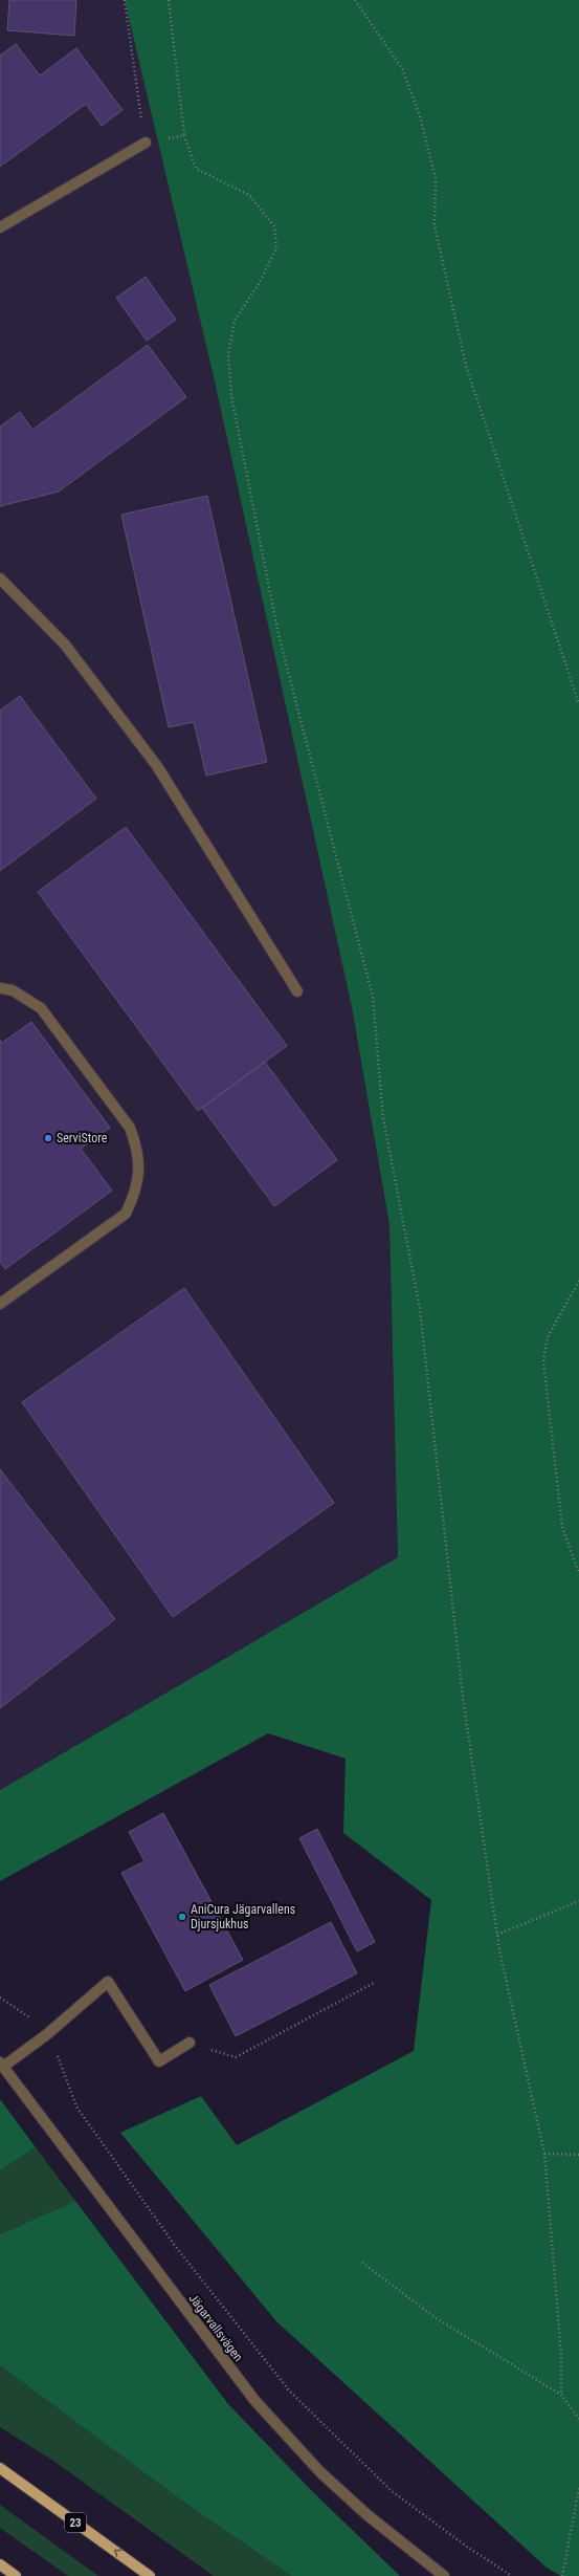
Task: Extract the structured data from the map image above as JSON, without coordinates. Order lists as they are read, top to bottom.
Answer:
{
  "streets": {
    "main road": ["23"],
    "street": ["Jägarvallsvägen"]
  },
  "places": ["ServiStore", "AniCura Jägarvallens Djursjukhus"]
}
